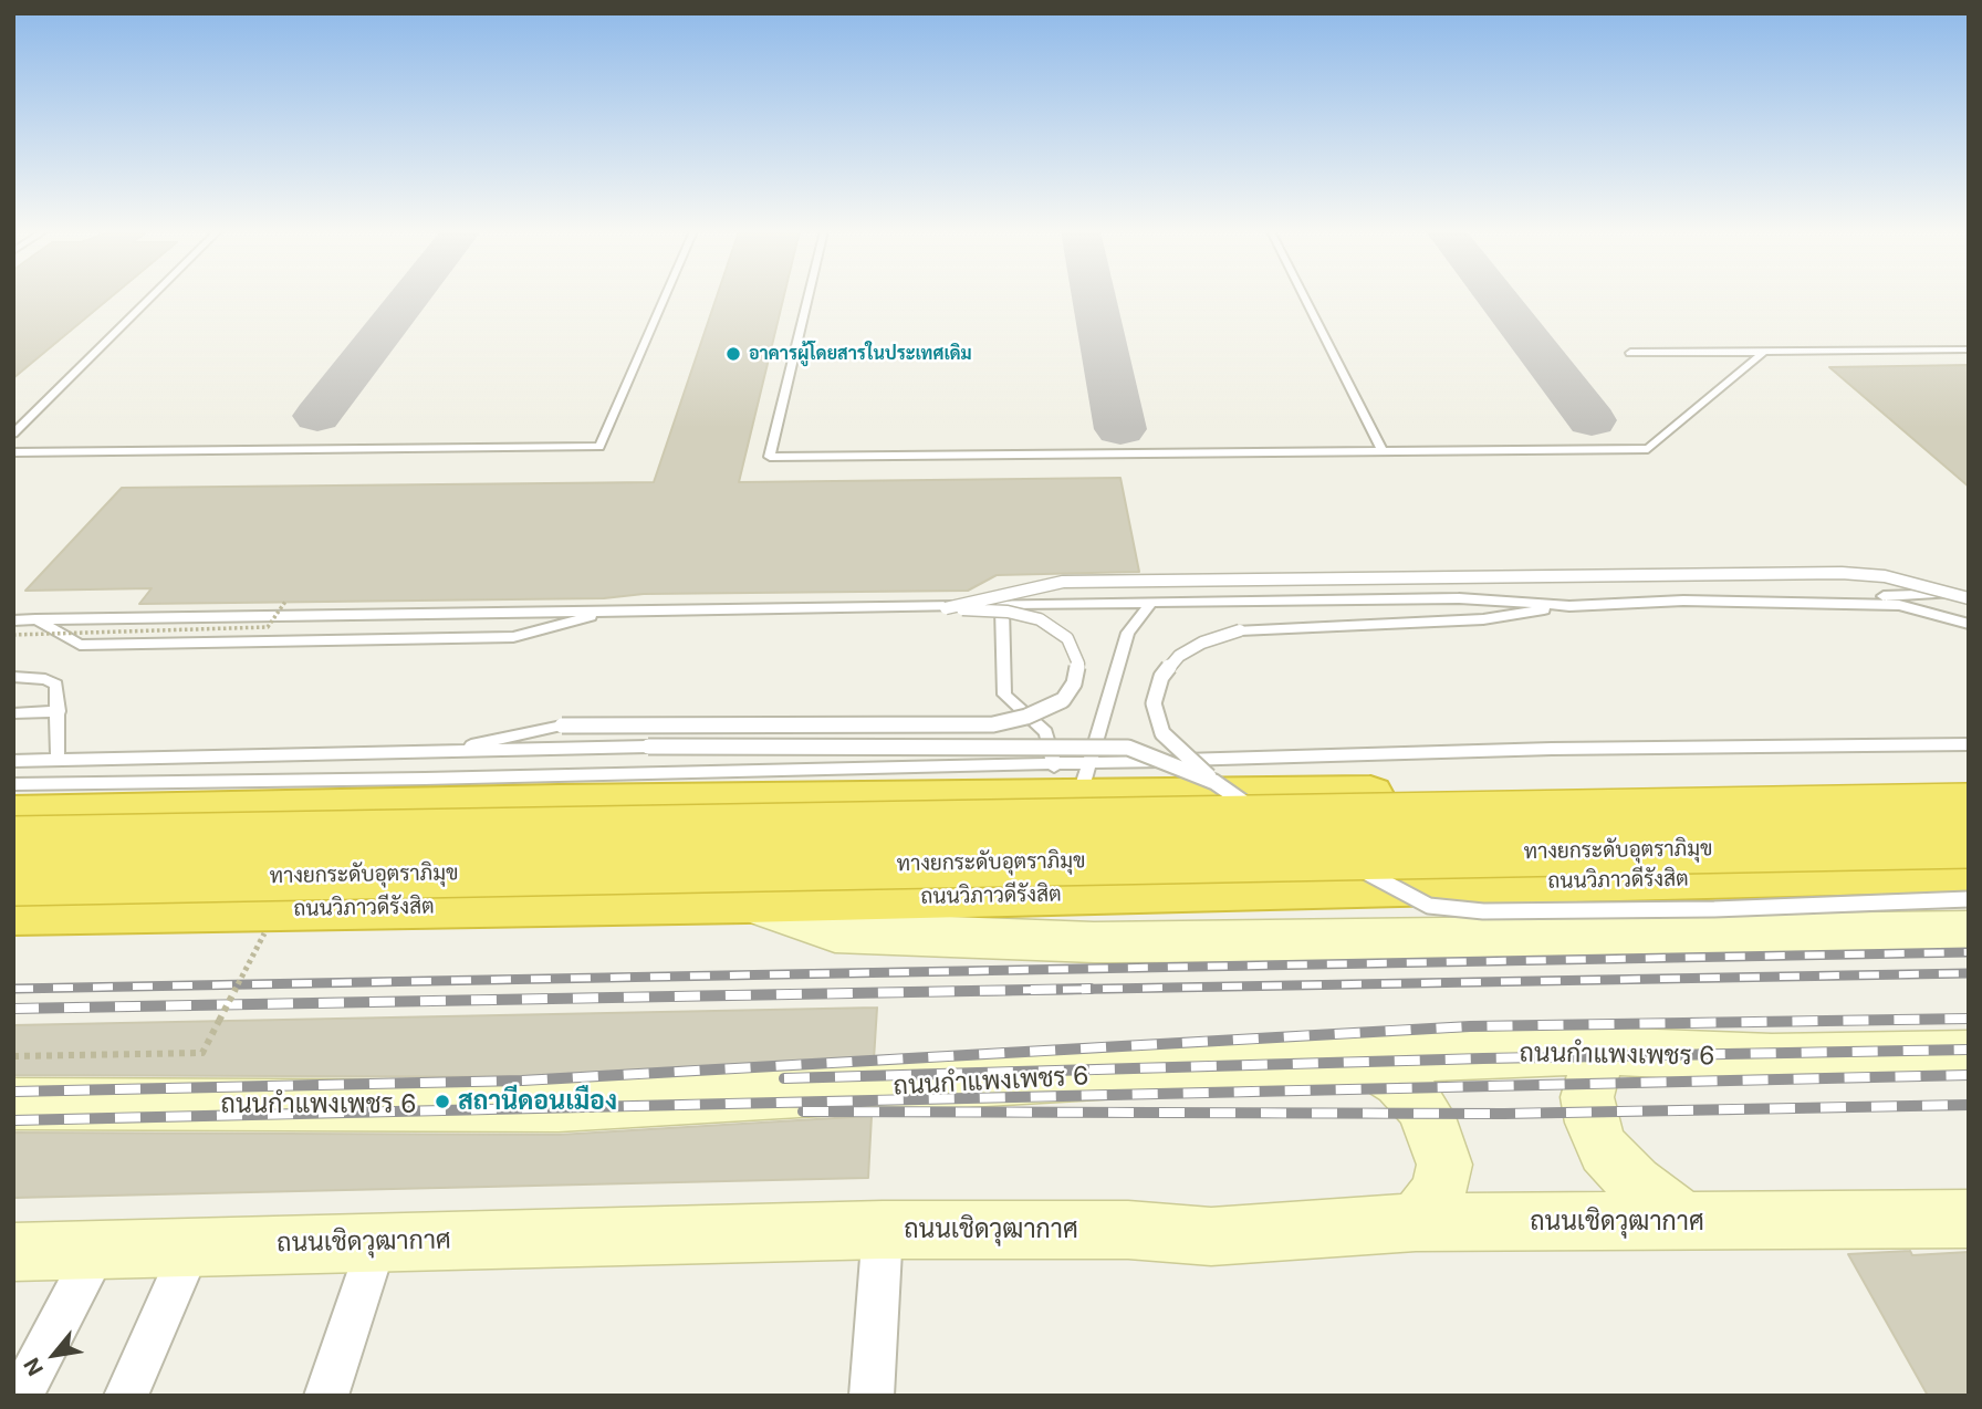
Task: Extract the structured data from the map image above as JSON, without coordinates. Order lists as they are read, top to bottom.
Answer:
{
  "streets": {
    "highway": ["ทางยกระดับอุตราภิมุข", "ถนนวิภาวดีรังสิต"],
    "main road": ["ถนนกำแพงเพชร 6", "ถนนเชิดวุฒากาศ"]
  },
  "places": ["อาคารผู้โดยสารในประเทศเดิม", "สถานีดอนเมือง"],
  "north": "bottom left"
}
